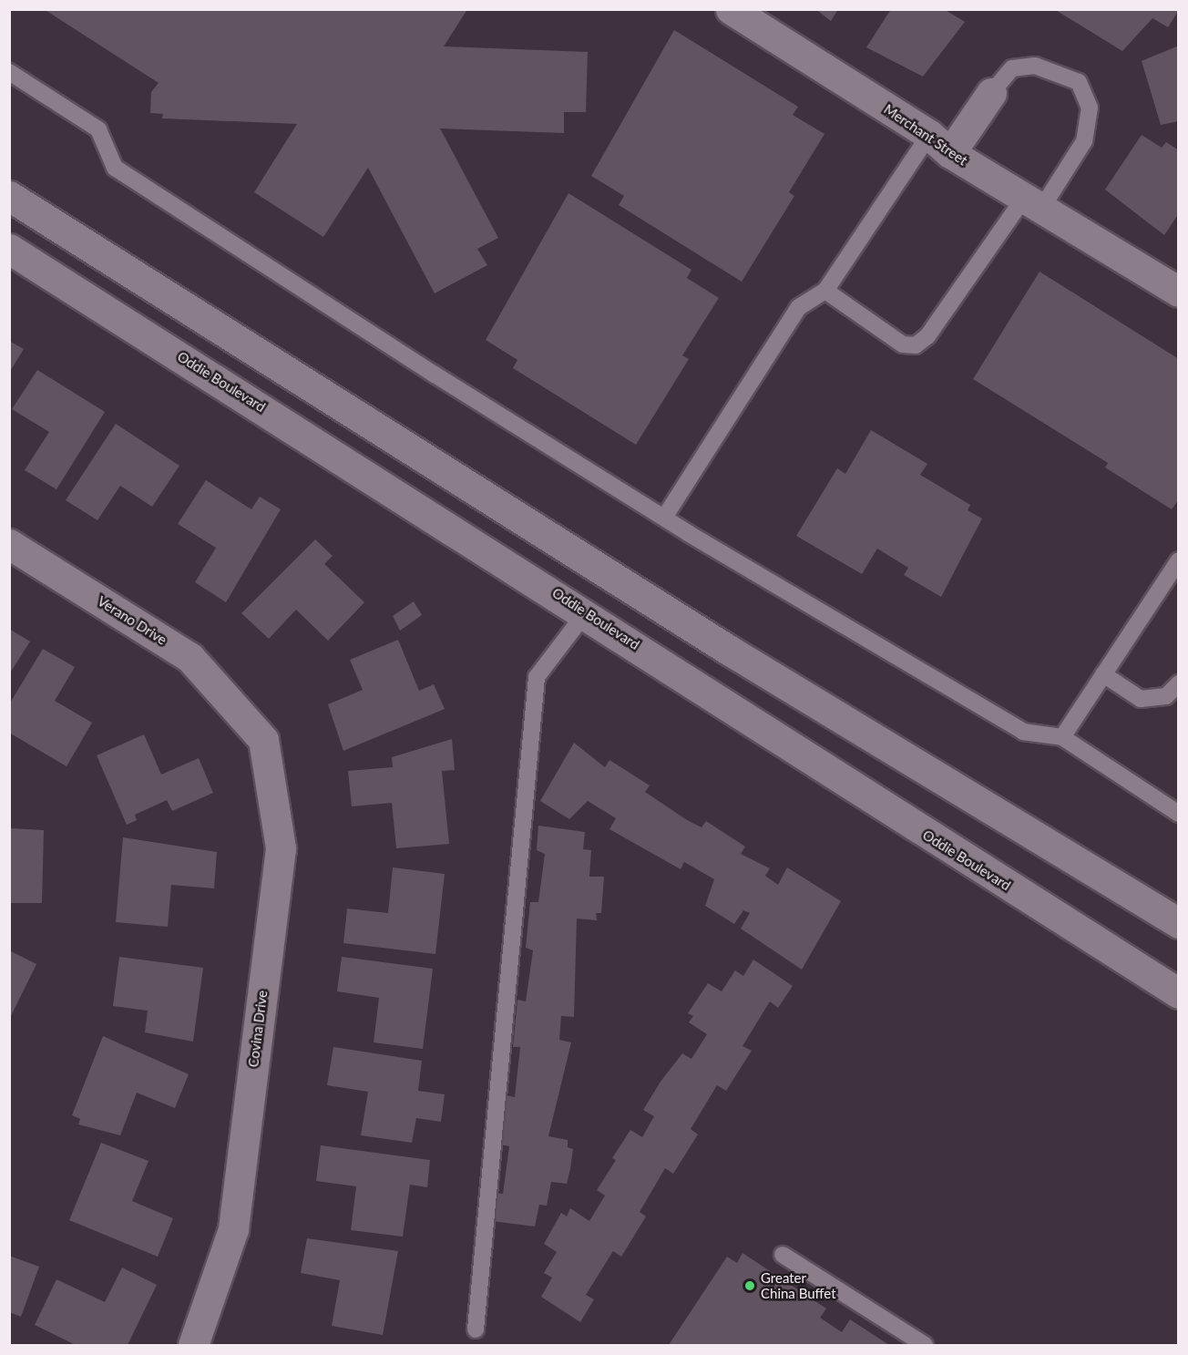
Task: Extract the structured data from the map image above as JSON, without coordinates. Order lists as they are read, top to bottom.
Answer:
{
  "streets": {
    "main road": [
      "Merchant Street",
      "Oddie Boulevard",
      "Verano Drive",
      "Covina Drive"
    ]
  },
  "crossings": [
    ["Verano Drive", "Covina Drive"]
  ],
  "places": ["Greater China Buffet"]
}
